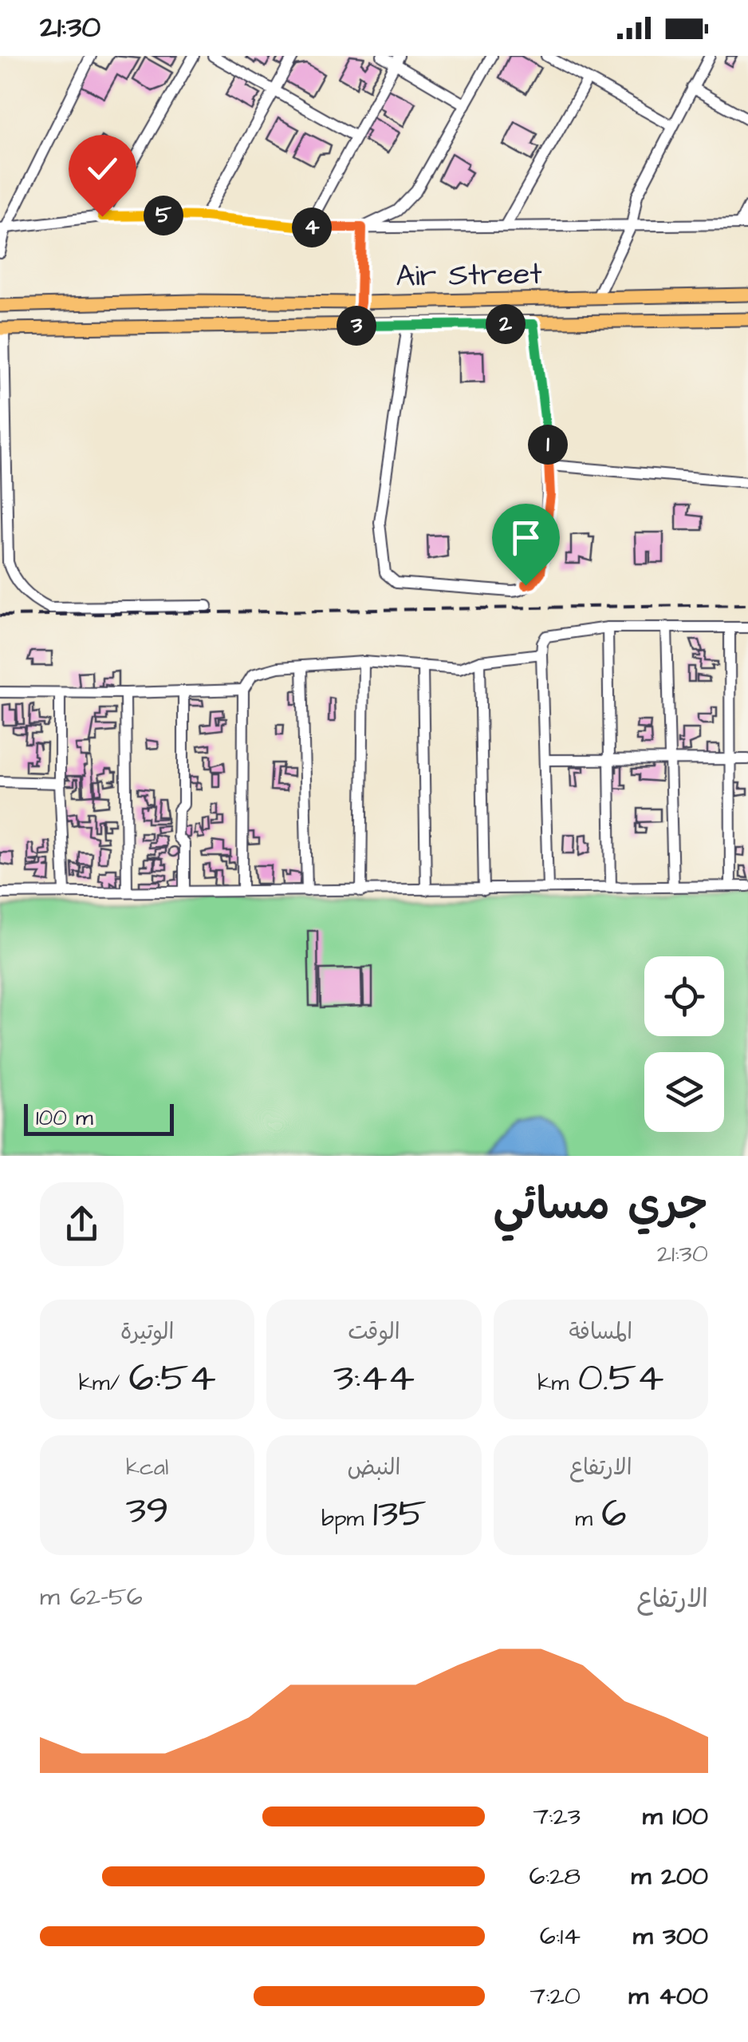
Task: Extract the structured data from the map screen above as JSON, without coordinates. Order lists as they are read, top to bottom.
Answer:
{
  "streets": {
    "main road": ["Air Street"]
  },
  "scale_bar": "100 m",
  "page": {
    "status": "21:30",
    "pins": [
      "5",
      "4",
      "2",
      "3",
      "1"
    ],
    "scale": "100 m",
    "heading": ["جري مسائي", "21:30"],
    "stats": [
      ["المسافة", "0.54 km"],
      ["الوقت", "3:44"],
      ["الوتيرة", "6:54 /km"],
      ["الارتفاع", "6 m"],
      ["النبض", "135 bpm"],
      ["kcal", "39"]
    ],
    "chart": ["الارتفاع", "56–62 m"],
    "list": [
      {
        "name": "100 m",
        "note": "7:23"
      },
      {
        "name": "200 m",
        "note": "6:28"
      },
      {
        "name": "300 m",
        "note": "6:14"
      },
      {
        "name": "400 m",
        "note": "7:20"
      }
    ]
  }
}
